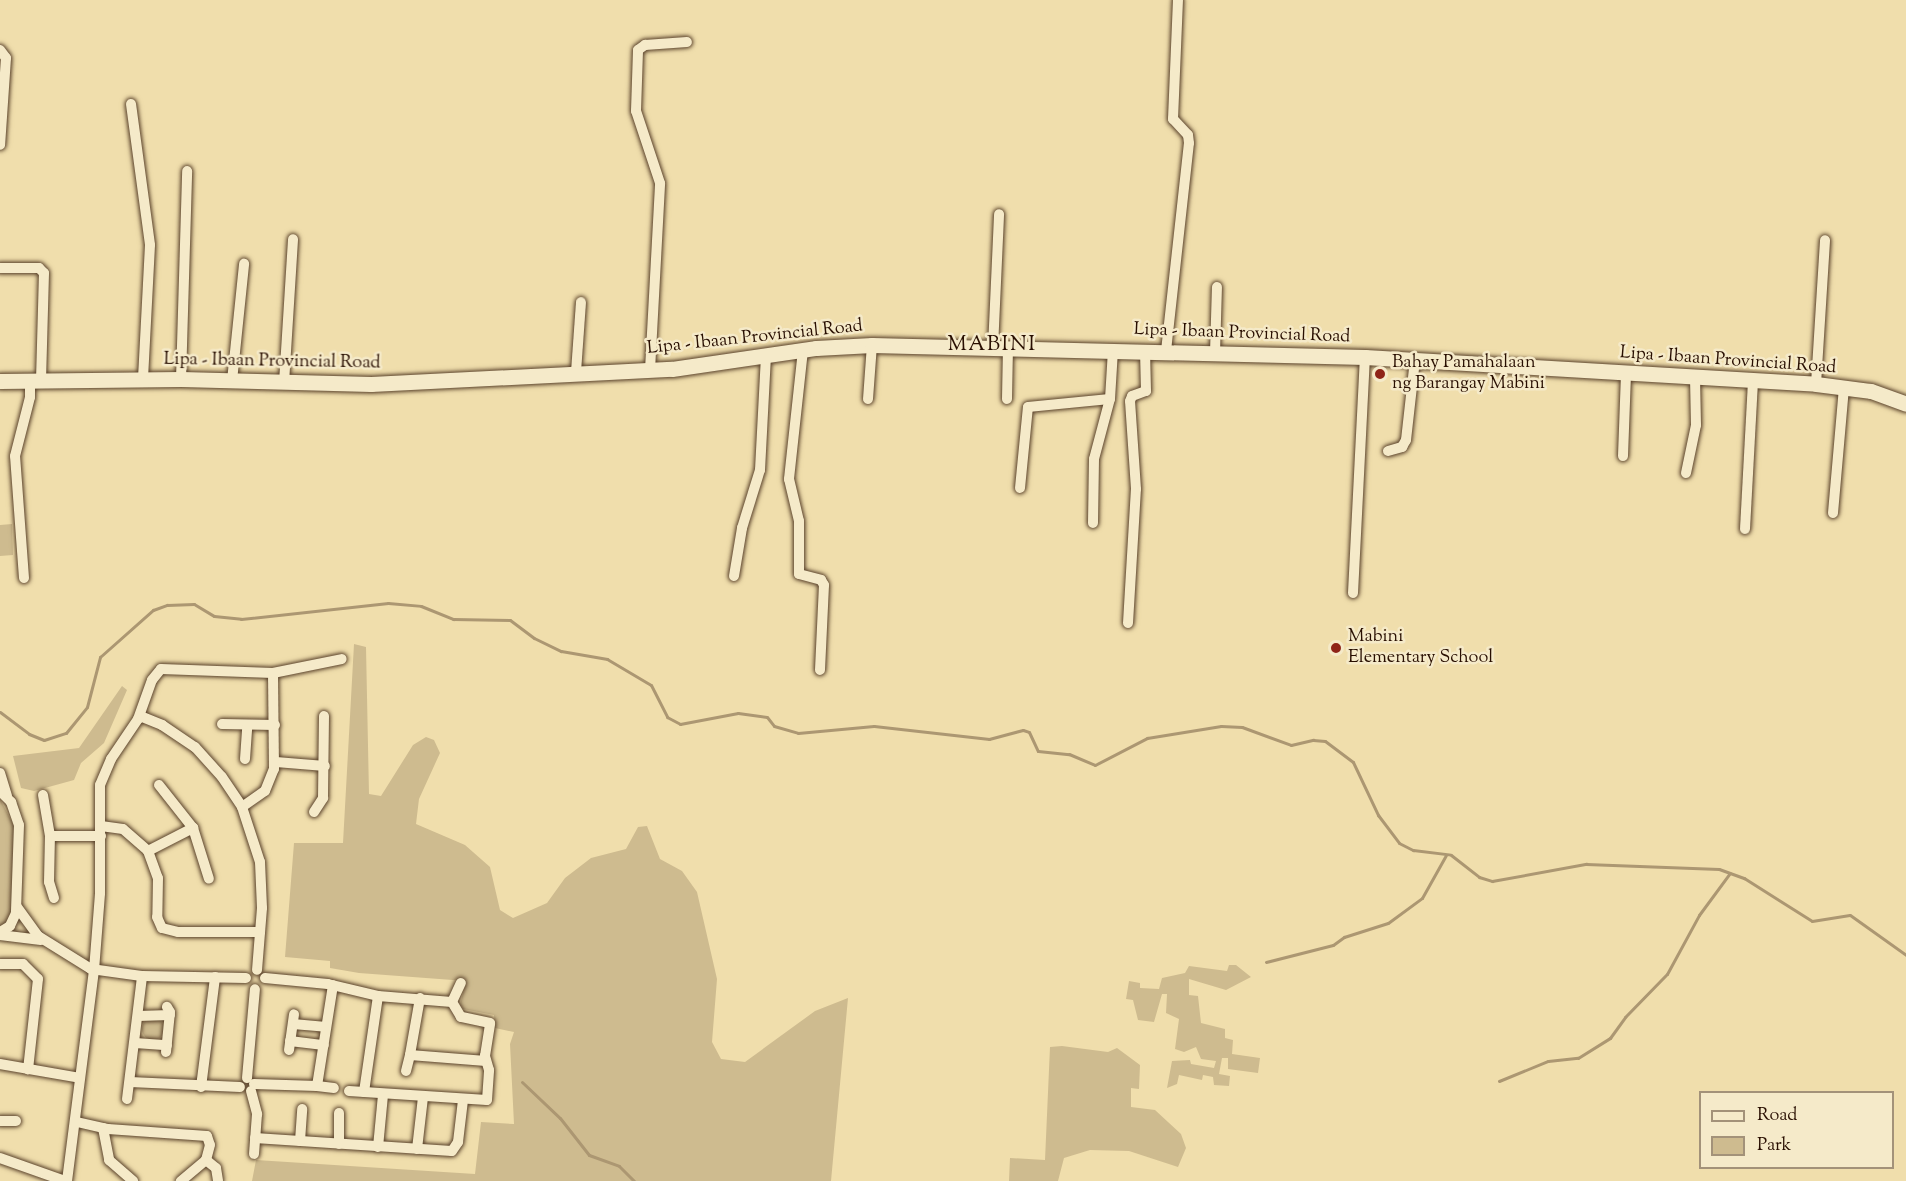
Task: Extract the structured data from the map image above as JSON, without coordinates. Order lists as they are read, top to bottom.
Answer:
{
  "streets": {
    "main road": ["Lipa - Ibaan Provincial Road"]
  },
  "districts": ["MABINI"],
  "places": ["Bahay Pamahalaan ng Barangay Mabini", "Mabini Elementary School"],
  "legend": ["Road", "Park"]
}
